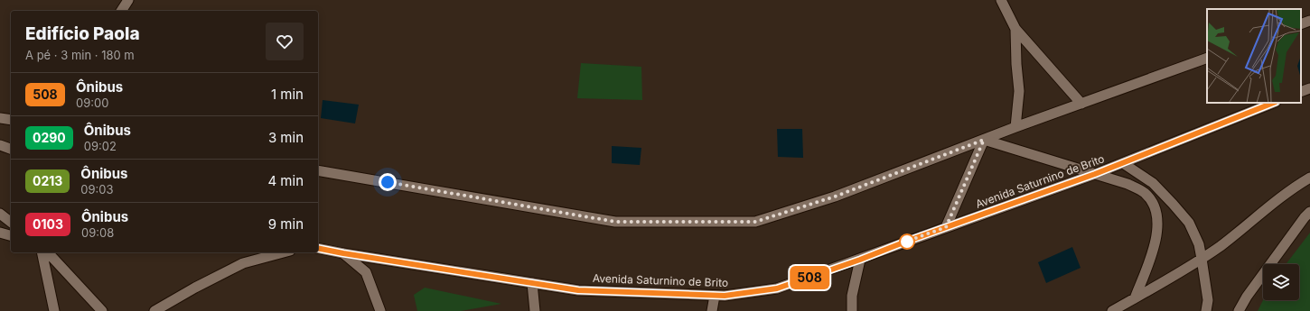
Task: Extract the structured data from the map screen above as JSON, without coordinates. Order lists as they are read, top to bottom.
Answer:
{
  "streets": {
    "main road": ["Avenida Saturnino de Brito"]
  },
  "lines": ["bus line 508"],
  "page": {
    "on_map": "508",
    "heading": ["Edifício Paola", "A pé · 3 min · 180 m"],
    "list": [
      {
        "mark": "508",
        "name": "Ônibus",
        "note": "09:00",
        "value": "1 min"
      },
      {
        "mark": "0290",
        "name": "Ônibus",
        "note": "09:02",
        "value": "3 min"
      },
      {
        "mark": "0213",
        "name": "Ônibus",
        "note": "09:03",
        "value": "4 min"
      },
      {
        "mark": "0103",
        "name": "Ônibus",
        "note": "09:08",
        "value": "9 min"
      }
    ]
  }
}
